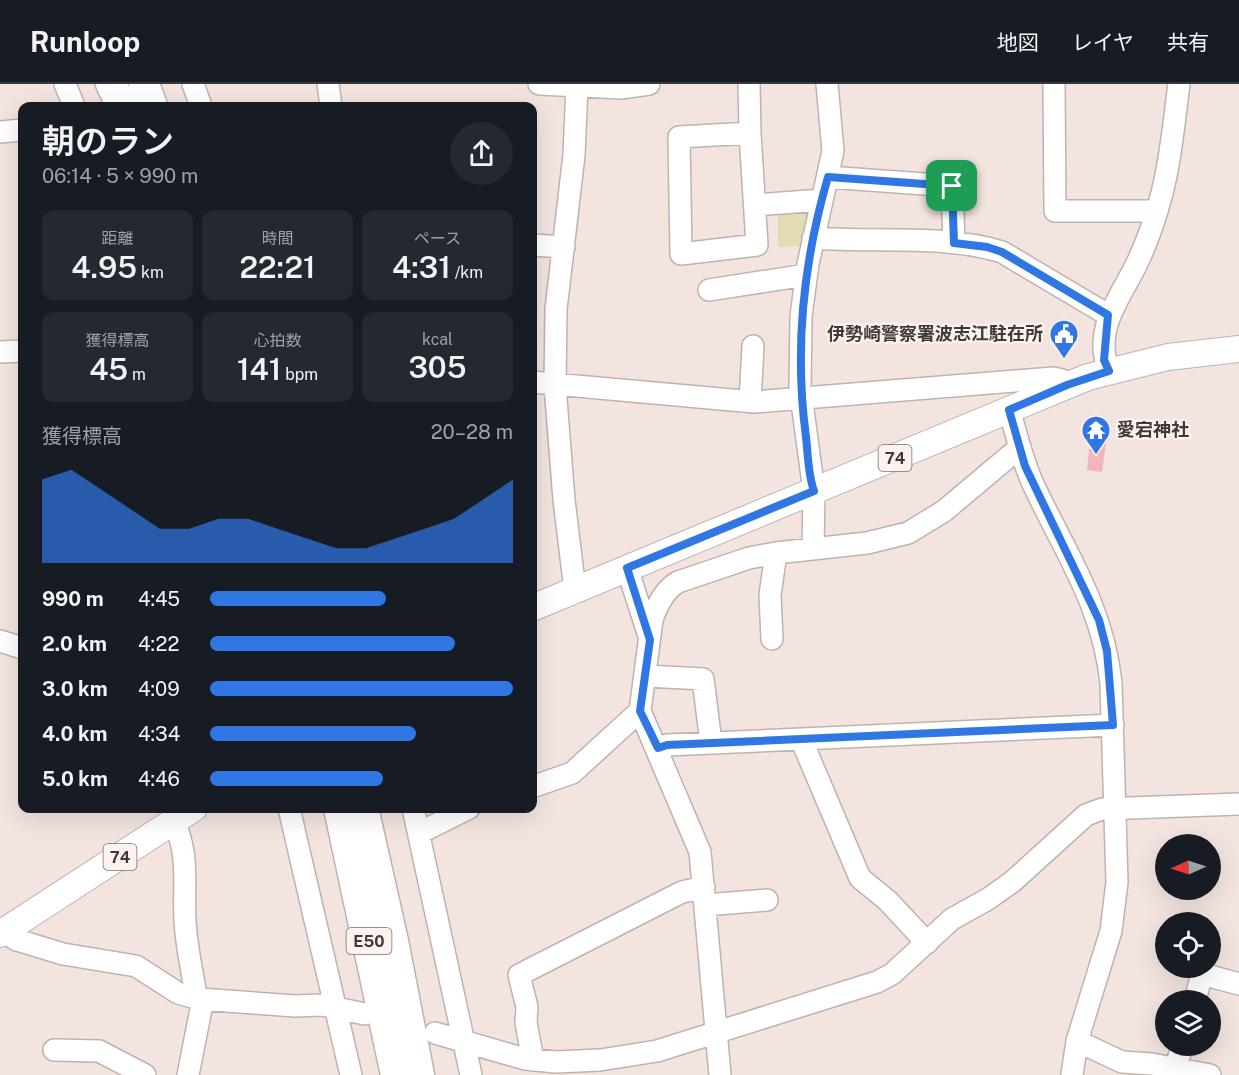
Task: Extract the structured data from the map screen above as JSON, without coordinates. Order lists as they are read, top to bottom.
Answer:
{
  "streets": {
    "highway": ["E50"],
    "main road": ["74"]
  },
  "places": {
    "public building": ["伊勢崎警察署波志江駐在所"],
    "temple": ["愛宕神社"]
  },
  "north": "left",
  "page": {
    "header": "Runloop",
    "nav": ["地図", "レイヤ", "共有"],
    "heading": ["朝のラン", "06:14 · 5 × 990 m"],
    "stats": [
      ["距離", "4.95 km"],
      ["時間", "22:21"],
      ["ペース", "4:31 /km"],
      ["獲得標高", "45 m"],
      ["心拍数", "141 bpm"],
      ["kcal", "305"]
    ],
    "chart": ["獲得標高", "20–28 m"],
    "list": [
      {
        "name": "990 m",
        "note": "4:45"
      },
      {
        "name": "2.0 km",
        "note": "4:22"
      },
      {
        "name": "3.0 km",
        "note": "4:09"
      },
      {
        "name": "4.0 km",
        "note": "4:34"
      },
      {
        "name": "5.0 km",
        "note": "4:46"
      }
    ]
  }
}
